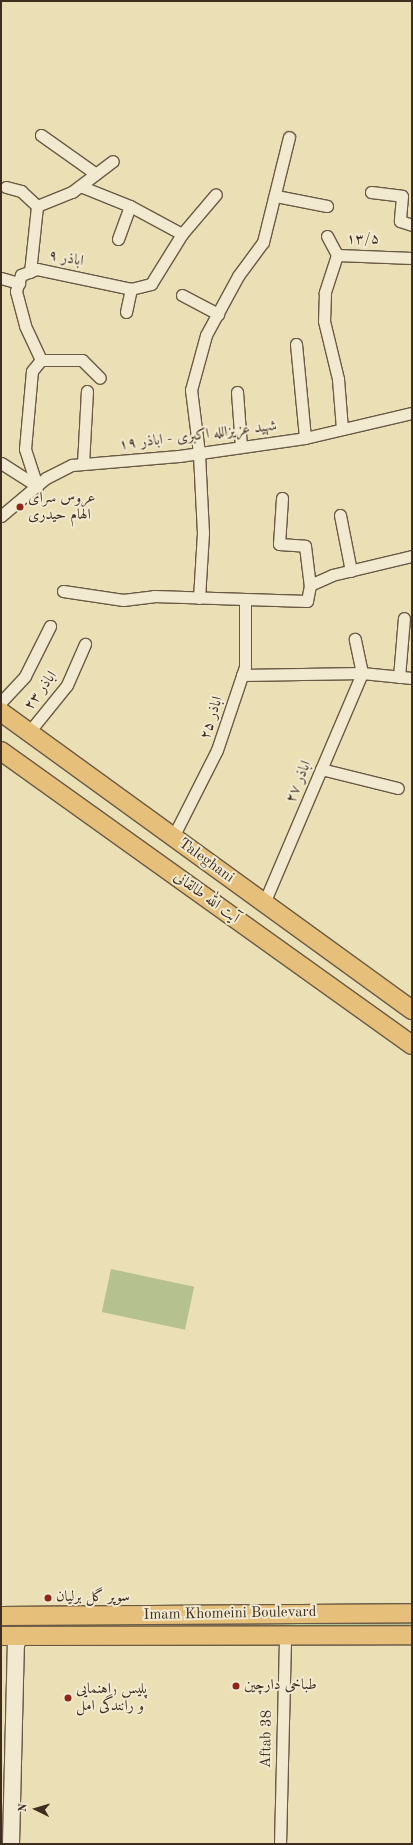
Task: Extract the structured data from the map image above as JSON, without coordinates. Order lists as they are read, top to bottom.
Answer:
{
  "streets": {
    "main road": ["Taleghani", "آیت الله طالقانی", "Imam Khomeini Boulevard"],
    "street": [
      "۱۳/۵",
      "اباذر ۹",
      "شهید عزیزالله اکبری - اباذر ۱۹",
      "اباذر ۲۳",
      "اباذر ۲۵",
      "اباذر ۲۷",
      "Aftab 38"
    ]
  },
  "crossings": [
    ["اباذر ۲۳", "Taleghani"],
    ["اباذر ۲۵", "Taleghani"],
    ["اباذر ۲۷", "Taleghani"],
    ["Imam Khomeini Boulevard", "Aftab 38"]
  ],
  "places": [
    "عروس سرای الهام حیدری",
    "سوپر گل برلیان",
    "طباخی دارچین",
    "پلیس راهنمایی و رانندگی امل"
  ],
  "north": "left"
}
